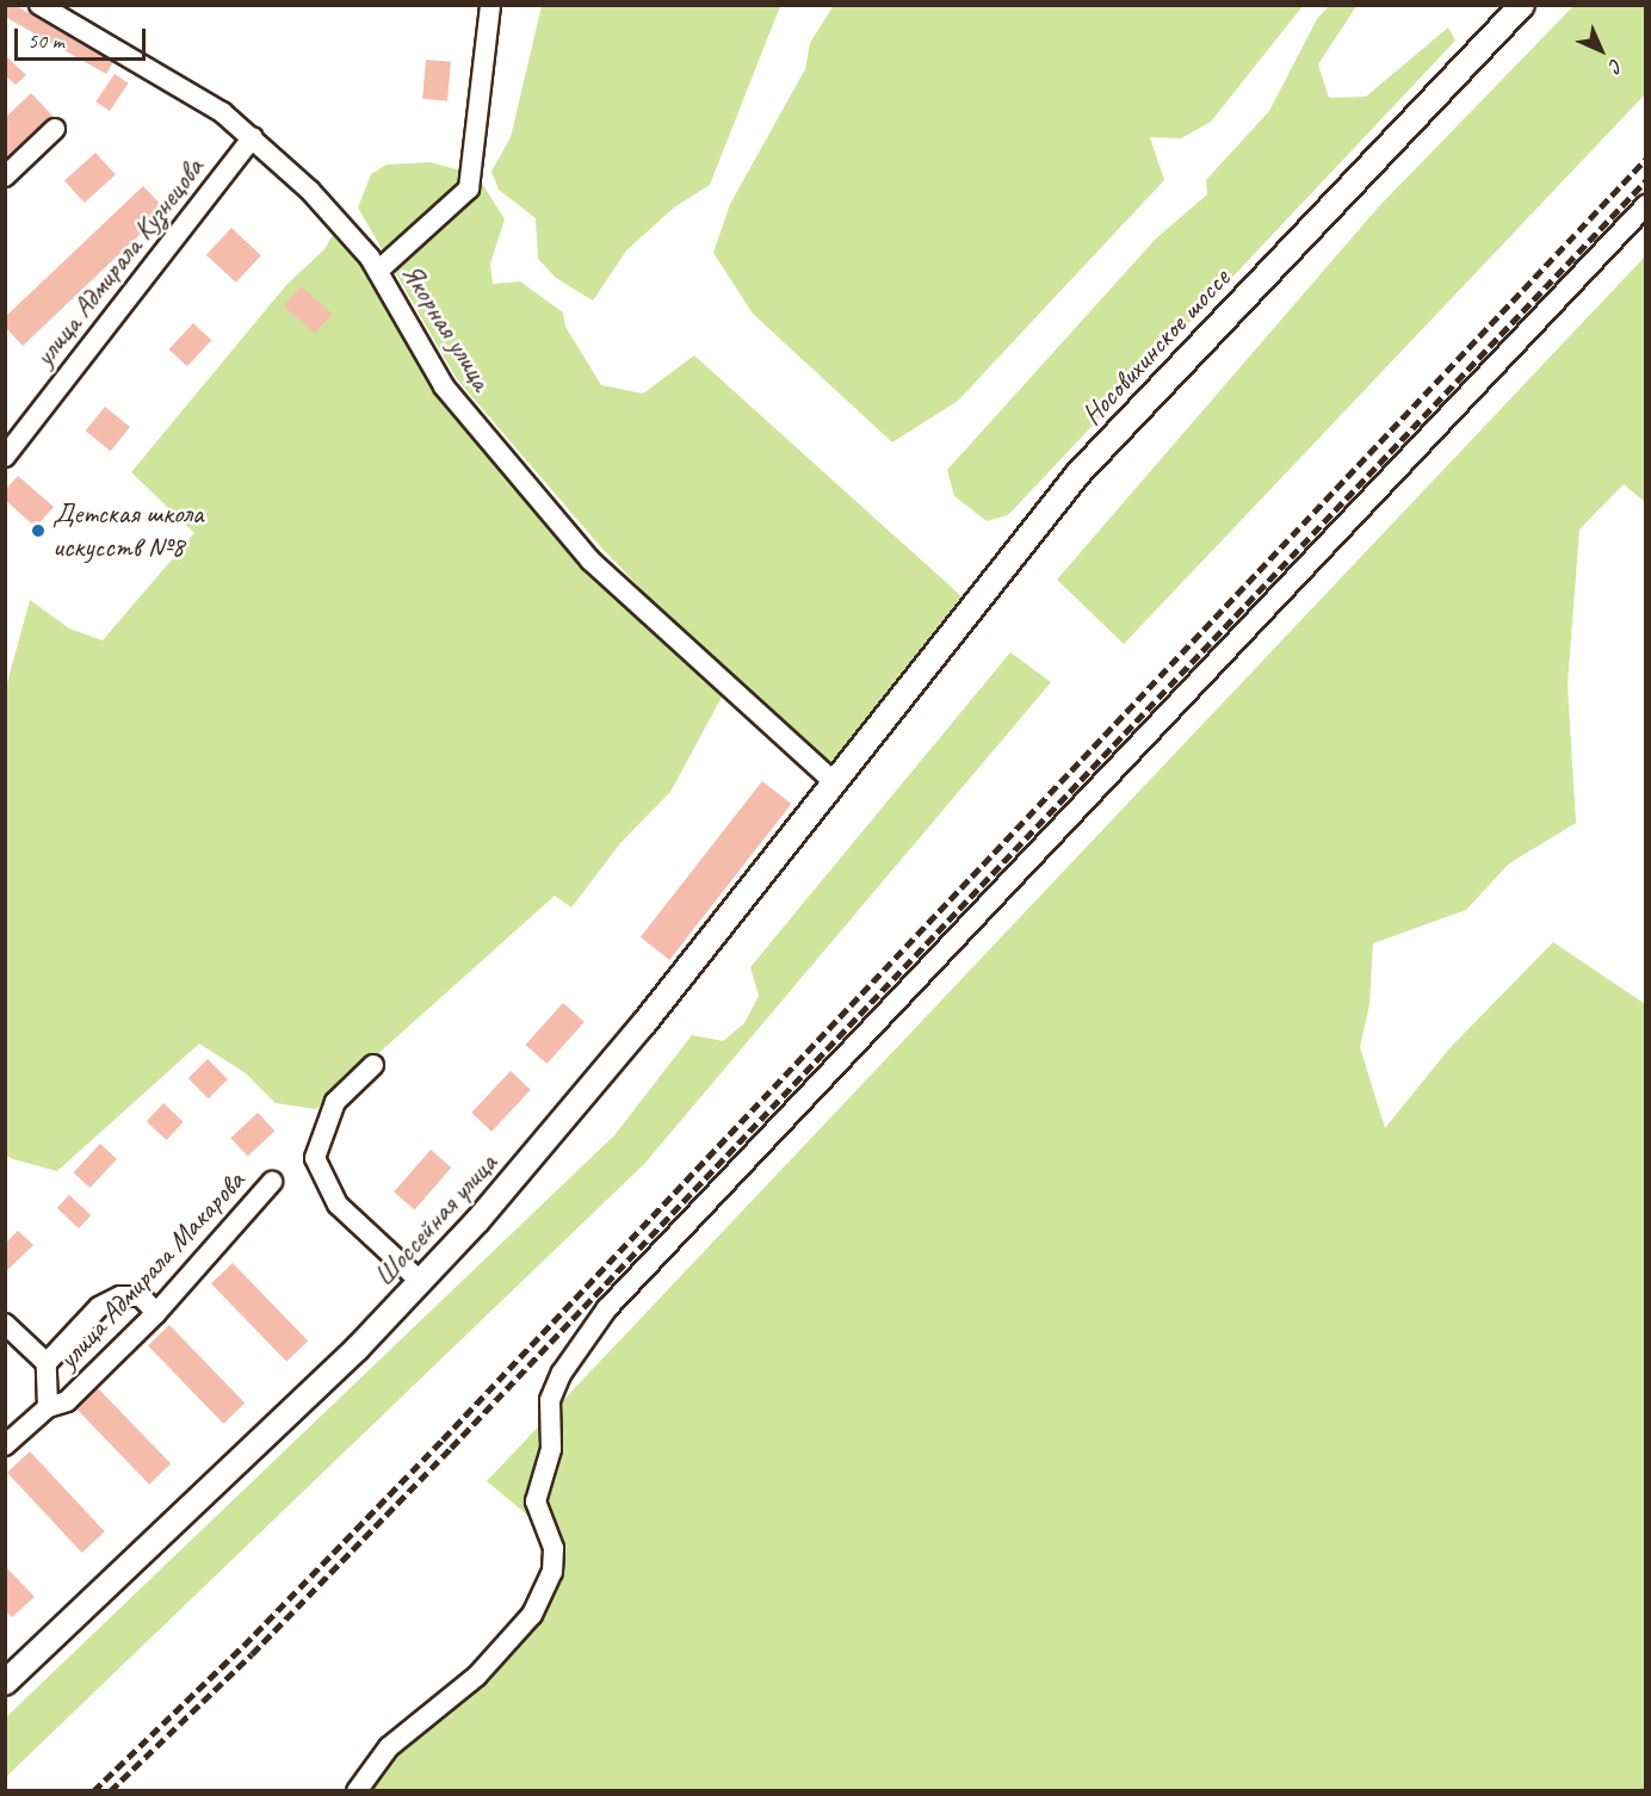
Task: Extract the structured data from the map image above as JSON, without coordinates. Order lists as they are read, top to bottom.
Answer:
{
  "streets": {
    "main road": ["Носовихинское шоссе", "Шоссейная улица"],
    "street": ["улица Адмирала Кузнецова", "Якорная улица", "улица Адмирала Макарова"]
  },
  "crossings": [
    ["улица Адмирала Кузнецова", "Якорная улица"],
    ["Якорная улица", "Шоссейная улица"],
    ["Носовихинское шоссе", "Шоссейная улица"]
  ],
  "places": ["Детская школа искусств №8"],
  "scale_bar": "50 m",
  "north": "bottom right"
}
